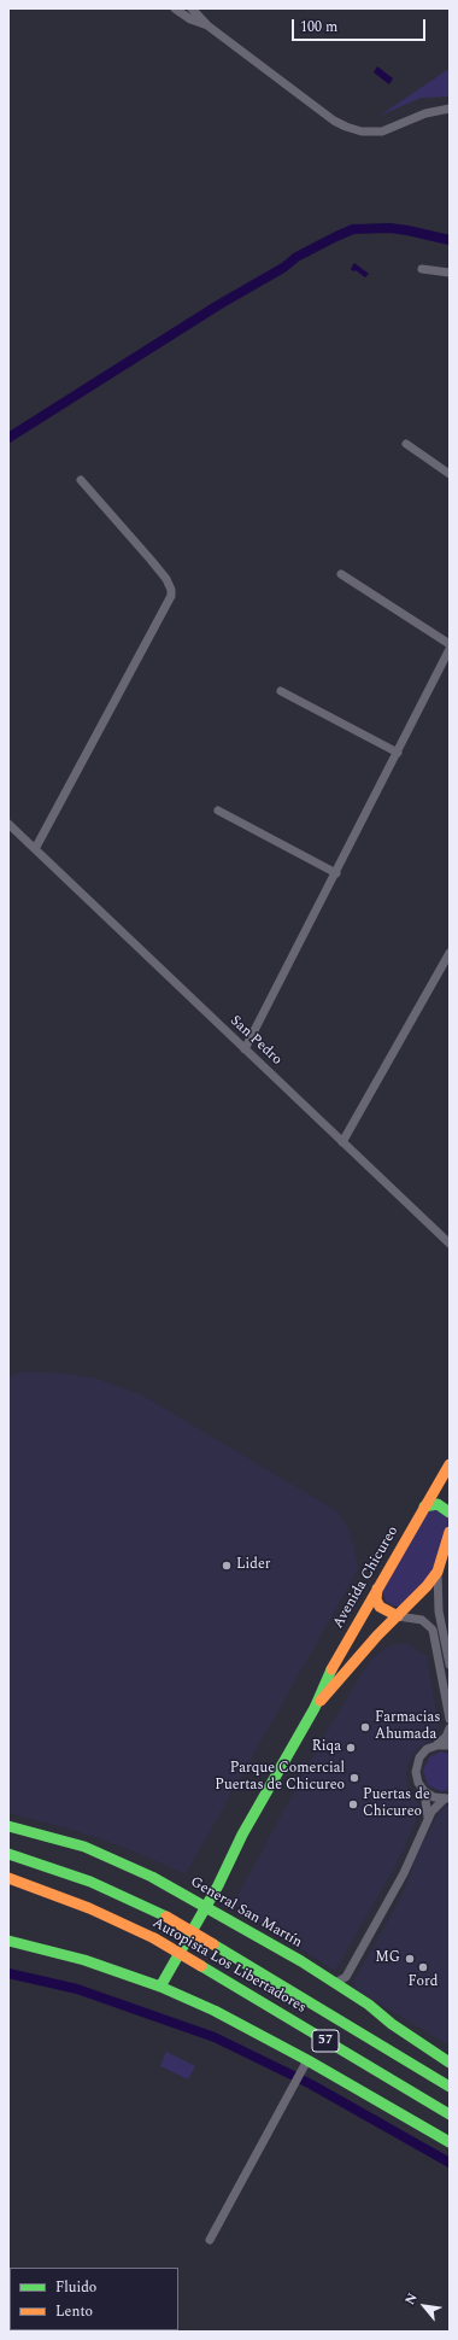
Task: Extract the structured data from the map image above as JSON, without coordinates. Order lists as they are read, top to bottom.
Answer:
{
  "streets": {
    "main road": [
      "Avenida Chicureo",
      "General San Martín",
      "Autopista Los Libertadores",
      "57"
    ],
    "street": ["San Pedro"]
  },
  "crossings": [
    ["Avenida Chicureo", "General San Martín"]
  ],
  "places": [
    "Lider",
    "Farmacias Ahumada",
    "Riqa",
    "Parque Comercial Puertas de Chicureo",
    "Puertas de Chicureo",
    "MG",
    "Ford"
  ],
  "legend": ["Fluido", "Lento"],
  "scale_bar": "100 m",
  "north": "top left"
}
